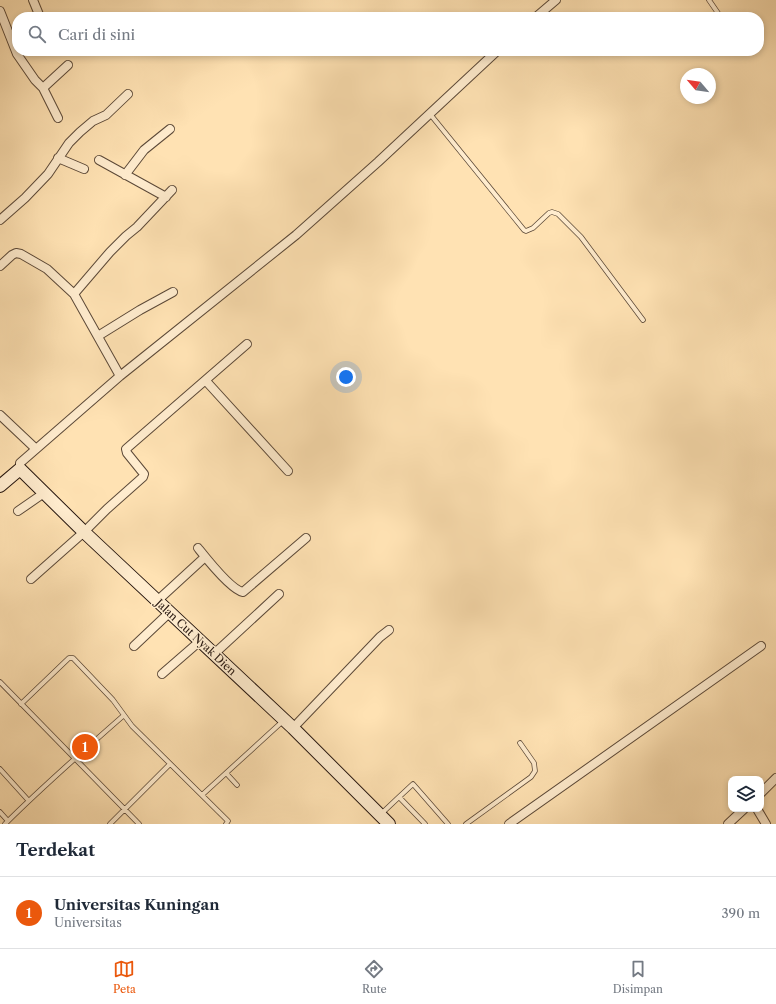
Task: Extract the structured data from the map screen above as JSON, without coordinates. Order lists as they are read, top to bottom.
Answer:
{
  "streets": {
    "street": ["Jalan Cut Nyak Dien"]
  },
  "north": "top left",
  "page": {
    "search": "Cari di sini",
    "pins": "1",
    "heading": "Terdekat",
    "list": [
      {
        "mark": "1",
        "name": "Universitas Kuningan",
        "note": "Universitas",
        "value": "390 m"
      }
    ],
    "nav": ["Peta", "Rute", "Disimpan"]
  }
}
